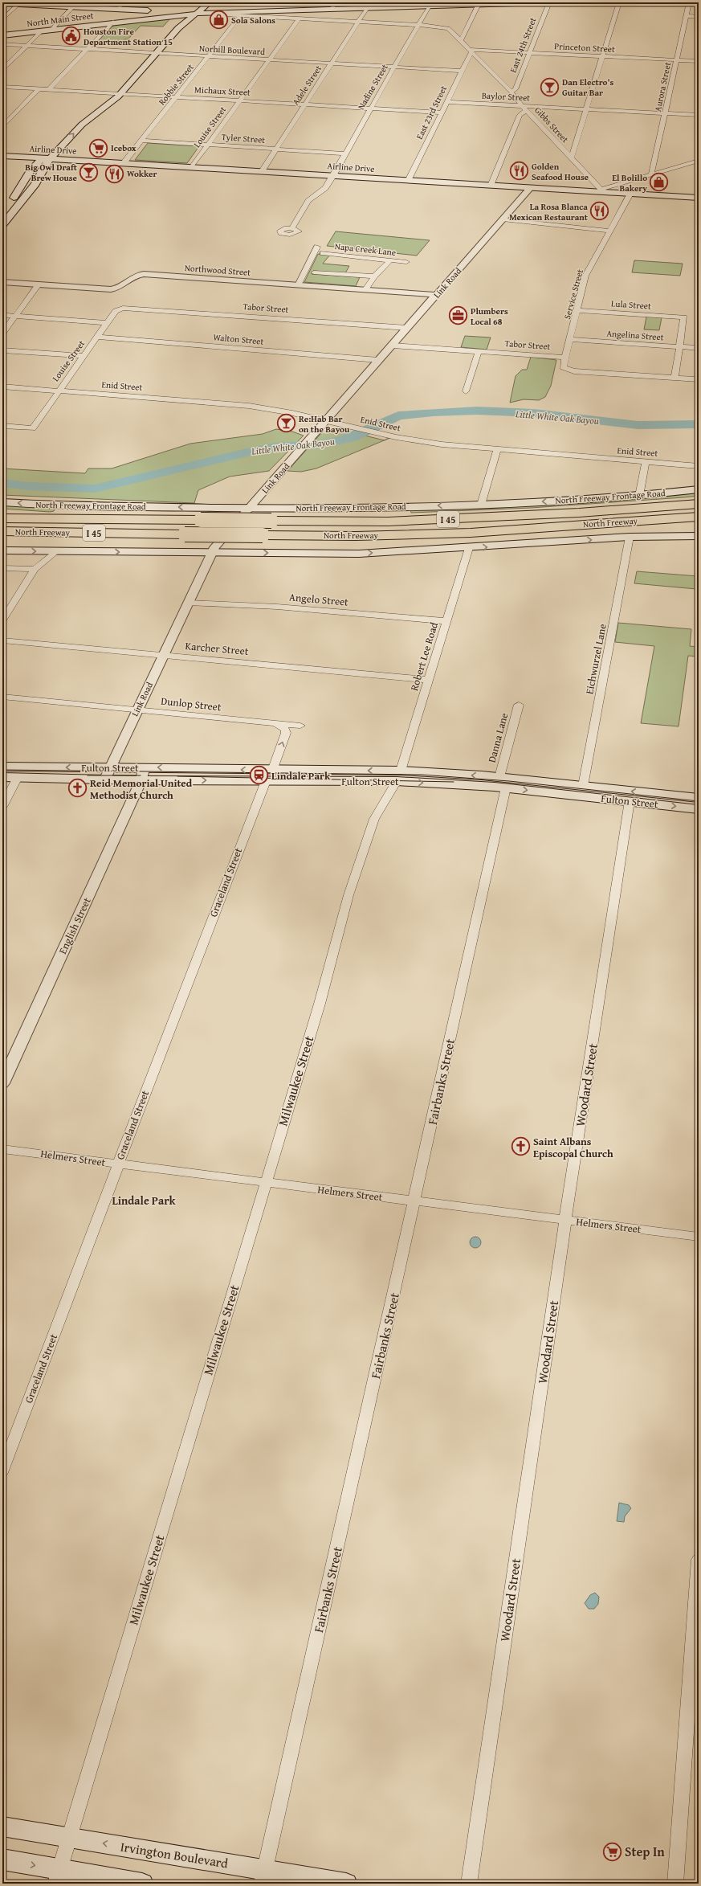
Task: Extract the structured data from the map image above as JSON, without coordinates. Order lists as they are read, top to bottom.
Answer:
{
  "streets": {
    "highway": ["I 45", "North Freeway"],
    "main road": [
      "North Main Street",
      "Airline Drive",
      "North Freeway Frontage Road",
      "Fulton Street",
      "Irvington Boulevard"
    ],
    "street": [
      "East 24th Street",
      "Princeton Street",
      "Norhill Boulevard",
      "Robbie Street",
      "Adele Street",
      "Nadine Street",
      "Aurora Street",
      "Michaux Street",
      "Baylor Street",
      "East 23rd Street",
      "Gibbs Street",
      "Louise Street",
      "Tyler Street",
      "Napa Creek Lane",
      "Northwood Street",
      "Link Road",
      "Service Street",
      "Lula Street",
      "Tabor Street",
      "Angelina Street",
      "Walton Street",
      "Enid Street",
      "Angelo Street",
      "Karcher Street",
      "Robert Lee Road",
      "Eichwurzel Lane",
      "Dunlop Street",
      "Danna Lane",
      "Graceland Street",
      "English Street",
      "Milwaukee Street",
      "Fairbanks Street",
      "Woodard Street",
      "Helmers Street"
    ]
  },
  "crossings": [
    ["North Main Street", "Adele Street"],
    ["North Main Street", "Nadine Street"],
    ["North Main Street", "Gibbs Street"],
    ["East 24th Street", "Princeton Street"],
    ["East 24th Street", "Gibbs Street"],
    ["Princeton Street", "Aurora Street"],
    ["Princeton Street", "East 23rd Street"],
    ["Princeton Street", "Gibbs Street"],
    ["Norhill Boulevard", "Robbie Street"],
    ["Norhill Boulevard", "Adele Street"],
    ["Norhill Boulevard", "Nadine Street"],
    ["Norhill Boulevard", "East 23rd Street"],
    ["Norhill Boulevard", "Louise Street"],
    ["Robbie Street", "Michaux Street"],
    ["Robbie Street", "Gibbs Street"],
    ["Robbie Street", "Tyler Street"],
    ["Robbie Street", "Airline Drive"],
    ["Adele Street", "Michaux Street"],
    ["Adele Street", "Gibbs Street"],
    ["Adele Street", "Tyler Street"],
    ["Adele Street", "Airline Drive"],
    ["Nadine Street", "Michaux Street"],
    ["Nadine Street", "Gibbs Street"],
    ["Nadine Street", "Tyler Street"],
    ["Nadine Street", "Airline Drive"],
    ["Aurora Street", "Baylor Street"],
    ["Michaux Street", "East 23rd Street"],
    ["Michaux Street", "Louise Street"],
    ["Baylor Street", "East 23rd Street"],
    ["Baylor Street", "Gibbs Street"],
    ["East 23rd Street", "Gibbs Street"],
    ["East 23rd Street", "Airline Drive"],
    ["Gibbs Street", "Louise Street"],
    ["Gibbs Street", "Airline Drive"],
    ["Louise Street", "Tyler Street"],
    ["Louise Street", "Airline Drive"],
    ["Louise Street", "Tabor Street"],
    ["Louise Street", "Walton Street"],
    ["Louise Street", "Enid Street"],
    ["Airline Drive", "Link Road"],
    ["Airline Drive", "Service Street"],
    ["Northwood Street", "Link Road"],
    ["Link Road", "Tabor Street"],
    ["Link Road", "Walton Street"],
    ["Link Road", "Enid Street"],
    ["Link Road", "North Freeway Frontage Road"],
    ["Link Road", "Angelo Street"],
    ["Link Road", "Karcher Street"],
    ["Link Road", "Dunlop Street"],
    ["Link Road", "Fulton Street"],
    ["Service Street", "Lula Street"],
    ["Service Street", "Tabor Street"],
    ["Service Street", "Angelina Street"],
    ["Lula Street", "Angelina Street"],
    ["Angelo Street", "Robert Lee Road"],
    ["Karcher Street", "Robert Lee Road"],
    ["Robert Lee Road", "Fulton Street"],
    ["Robert Lee Road", "Milwaukee Street"],
    ["Eichwurzel Lane", "Fulton Street"],
    ["Dunlop Street", "Graceland Street"],
    ["Danna Lane", "Fulton Street"],
    ["Danna Lane", "Fairbanks Street"],
    ["Fulton Street", "Graceland Street"],
    ["Fulton Street", "English Street"],
    ["Fulton Street", "Milwaukee Street"],
    ["Fulton Street", "Fairbanks Street"],
    ["Fulton Street", "Woodard Street"],
    ["Graceland Street", "Helmers Street"],
    ["Milwaukee Street", "Helmers Street"],
    ["Milwaukee Street", "Irvington Boulevard"],
    ["Fairbanks Street", "Helmers Street"],
    ["Fairbanks Street", "Irvington Boulevard"],
    ["Woodard Street", "Helmers Street"]
  ],
  "districts": ["Lindale Park"],
  "water": ["Little White Oak Bayou"],
  "places": {
    "shop": ["Sola Salons", "El Bolillo Bakery"],
    "public building": ["Houston Fire Department Station 15"],
    "bar": ["Dan Electro's Guitar Bar", "Big Owl Draft Brew House", "Re:Hab Bar on the Bayou"],
    "supermarket": ["Icebox", "Step In"],
    "restaurant": ["Golden Seafood House", "Wokker", "La Rosa Blanca Mexican Restaurant"],
    "office": ["Plumbers Local 68"],
    "station": ["Lindale Park"],
    "church": ["Reid Memorial United Methodist Church", "Saint Albans Episcopal Church"]
  }
}
